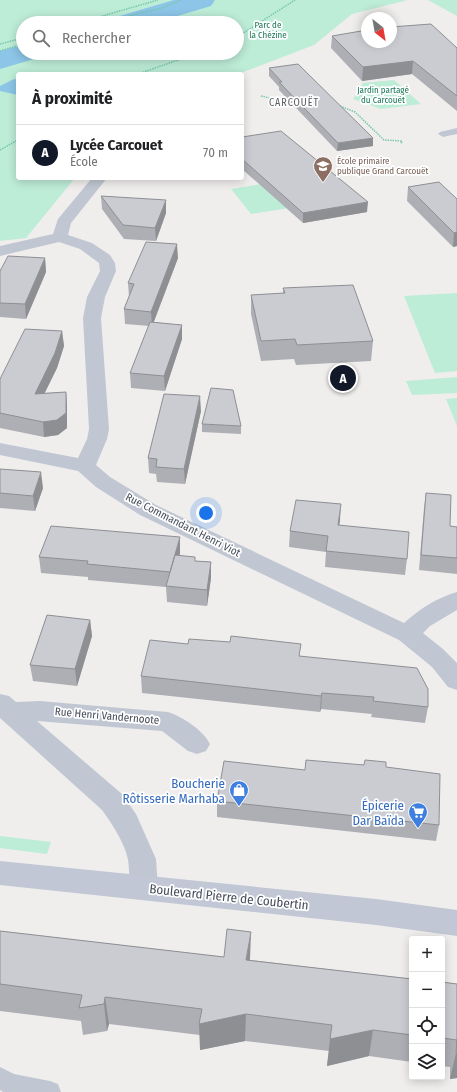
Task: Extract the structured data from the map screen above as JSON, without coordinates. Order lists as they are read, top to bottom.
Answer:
{
  "streets": {
    "street": ["Rue Commandant Henri Viot", "Rue Henri Vandernoote", "Boulevard Pierre de Coubertin"]
  },
  "crossings": [
    ["Rue Henri Vandernoote", "Boulevard Pierre de Coubertin"]
  ],
  "districts": ["CARCOUËT"],
  "parks": ["Parc de la Chézine", "Jardin partagé du Carcouët"],
  "places": {
    "school or university": ["École primaire publique Grand Carcouët"],
    "shop": ["Boucherie Rôtisserie Marhaba"],
    "supermarket": ["Épicerie Dar Baïda"]
  },
  "north": "bottom right",
  "page": {
    "search": "Rechercher",
    "heading": "À proximité",
    "list": [
      {
        "mark": "A",
        "name": "Lycée Carcouet",
        "note": "École",
        "value": "70 m"
      }
    ],
    "pins": "A",
    "map_buttons": ["+", "−"]
  }
}
